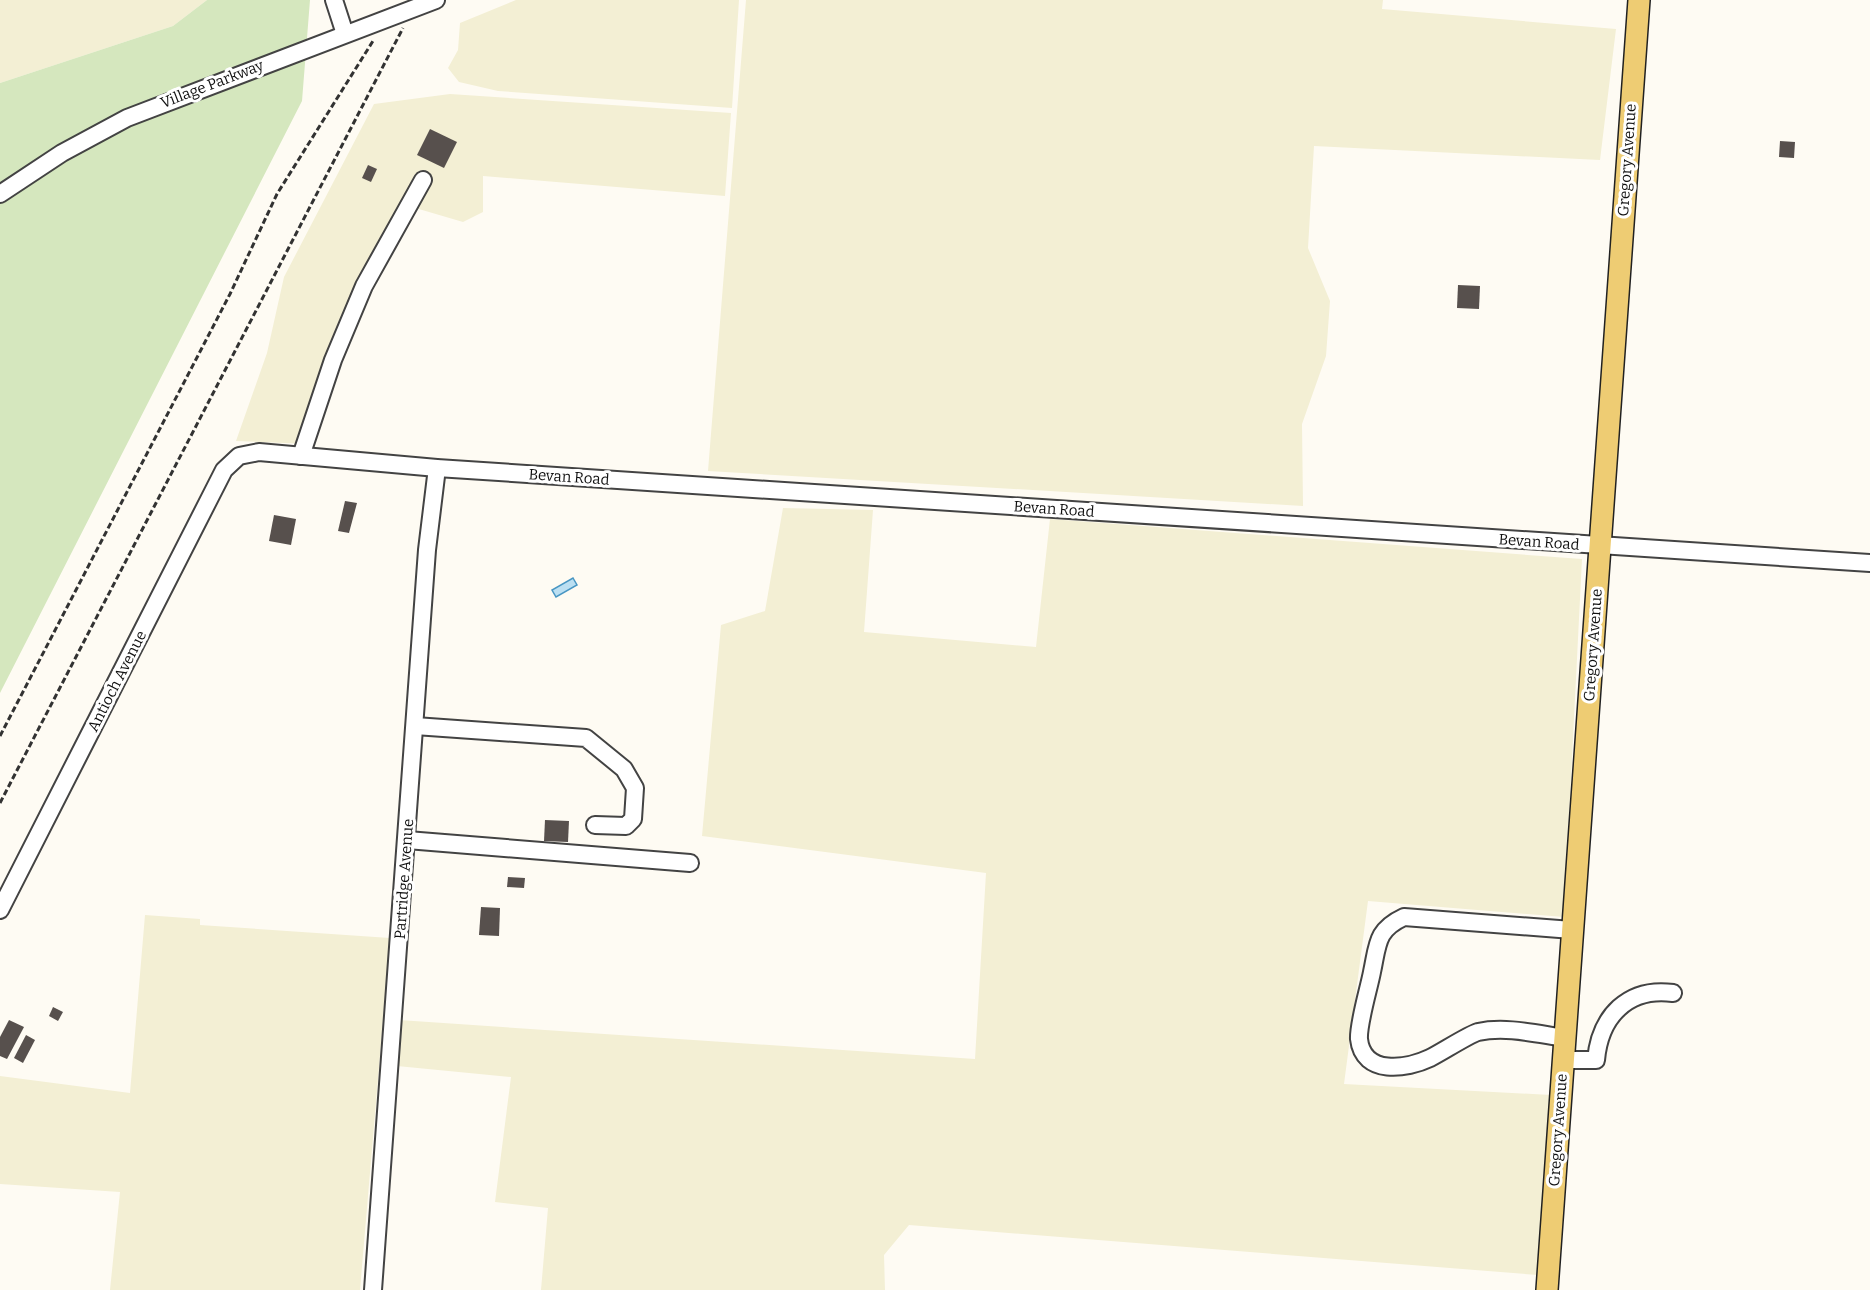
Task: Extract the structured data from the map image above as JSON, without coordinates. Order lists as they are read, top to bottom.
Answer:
{
  "streets": {
    "main road": ["Gregory Avenue"],
    "street": [
      "Village Parkway",
      "Bevan Road",
      "Antioch Avenue",
      "Partridge Avenue"
    ]
  },
  "crossings": [
    ["Gregory Avenue", "Bevan Road"],
    ["Bevan Road", "Antioch Avenue"],
    ["Bevan Road", "Partridge Avenue"]
  ]
}
